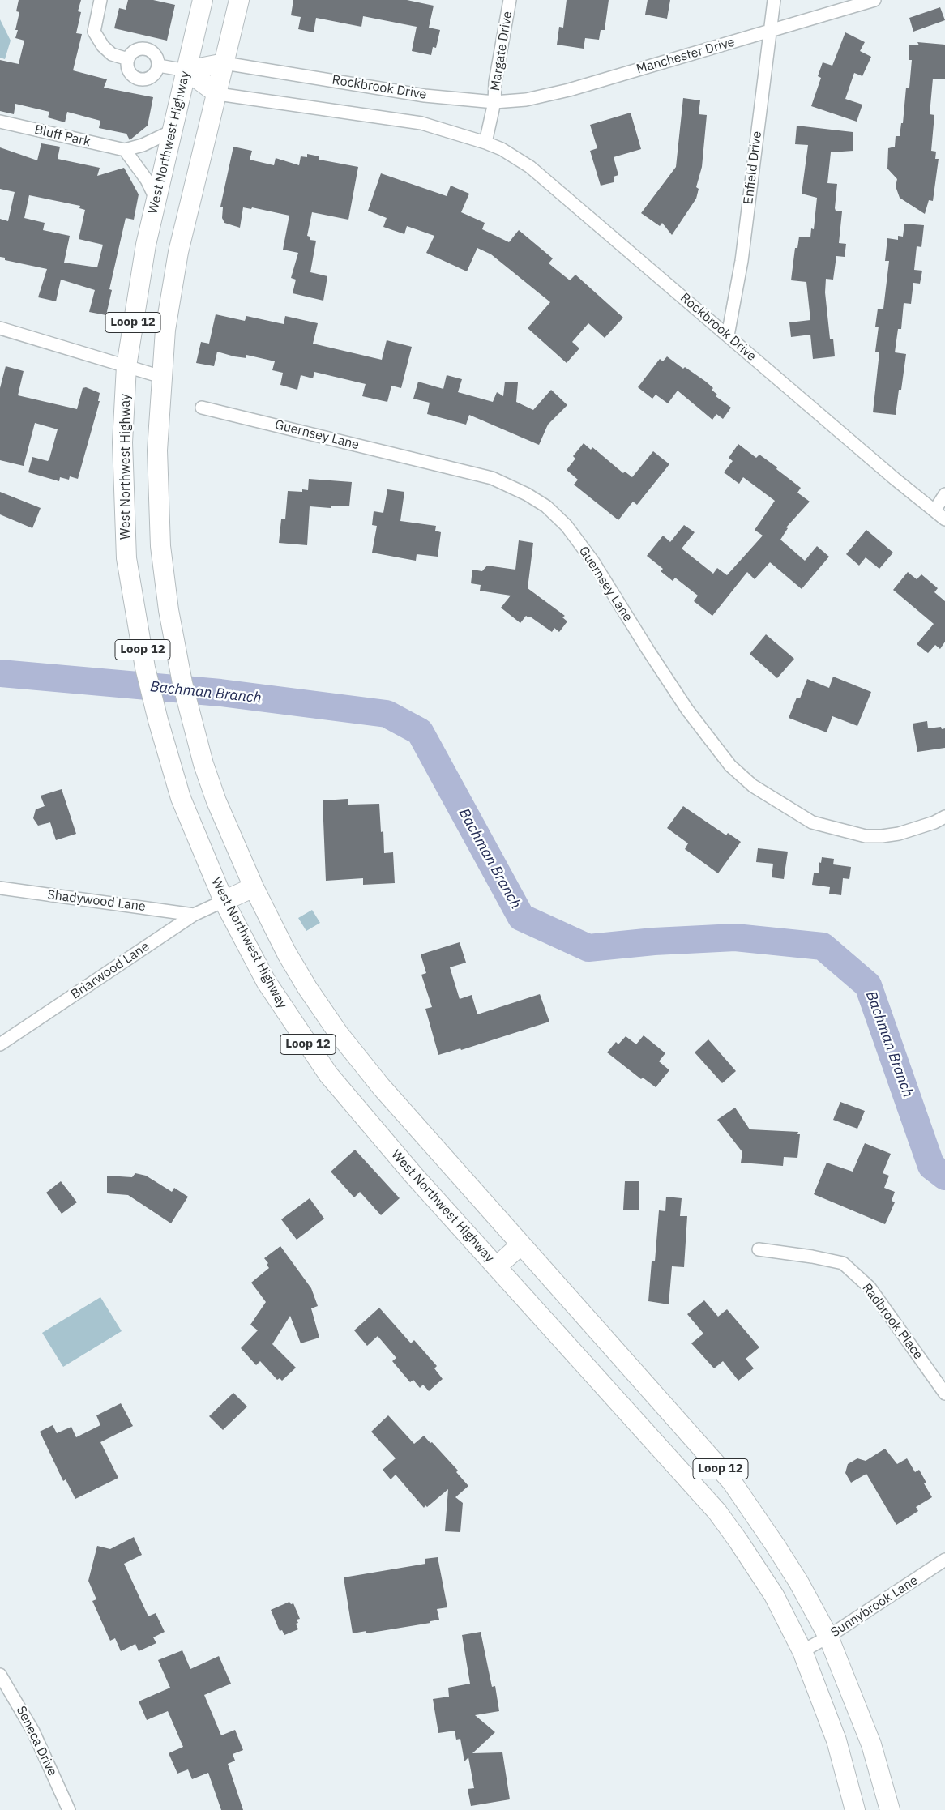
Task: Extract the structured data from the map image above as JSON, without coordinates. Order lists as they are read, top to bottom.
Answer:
{
  "streets": {
    "main road": ["West Northwest Highway", "Loop 12"],
    "street": [
      "Margate Drive",
      "Manchester Drive",
      "Rockbrook Drive",
      "Bluff Park",
      "Enfield Drive",
      "Guernsey Lane",
      "Shadywood Lane",
      "Briarwood Lane",
      "Radbrook Place",
      "Sunnybrook Lane",
      "Seneca Drive"
    ]
  },
  "crossings": [
    ["Margate Drive", "Manchester Drive"],
    ["Margate Drive", "Rockbrook Drive"],
    ["Manchester Drive", "Rockbrook Drive"],
    ["Manchester Drive", "Enfield Drive"],
    ["Rockbrook Drive", "Enfield Drive"],
    ["Rockbrook Drive", "Loop 12"],
    ["West Northwest Highway", "Briarwood Lane"],
    ["West Northwest Highway", "Sunnybrook Lane"],
    ["Loop 12", "Sunnybrook Lane"],
    ["Shadywood Lane", "Briarwood Lane"]
  ],
  "water": ["Bachman Branch"]
}
